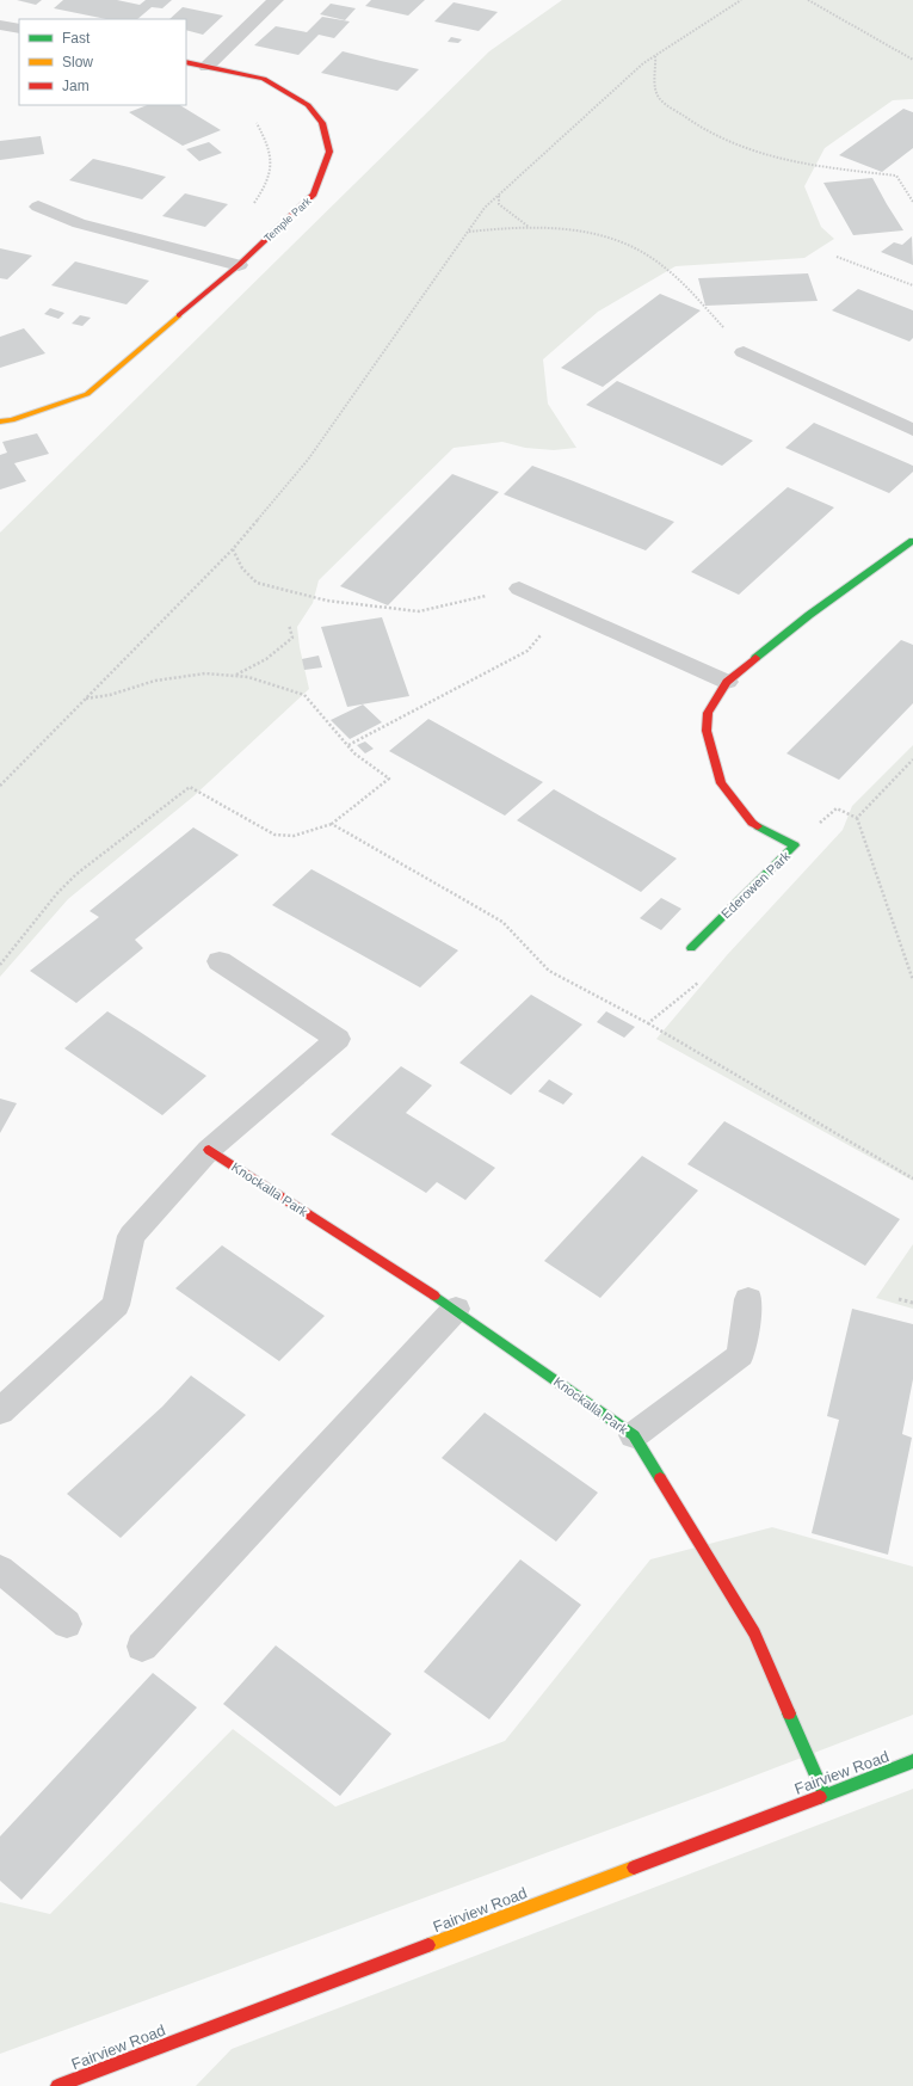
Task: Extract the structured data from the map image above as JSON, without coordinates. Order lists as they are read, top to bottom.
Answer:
{
  "streets": {
    "street": [
      "Temple Park",
      "Ederowen Park",
      "Knockalla Park",
      "Fairview Road"
    ]
  },
  "crossings": [
    ["Knockalla Park", "Fairview Road"]
  ],
  "legend": ["Fast", "Slow", "Jam"]
}
